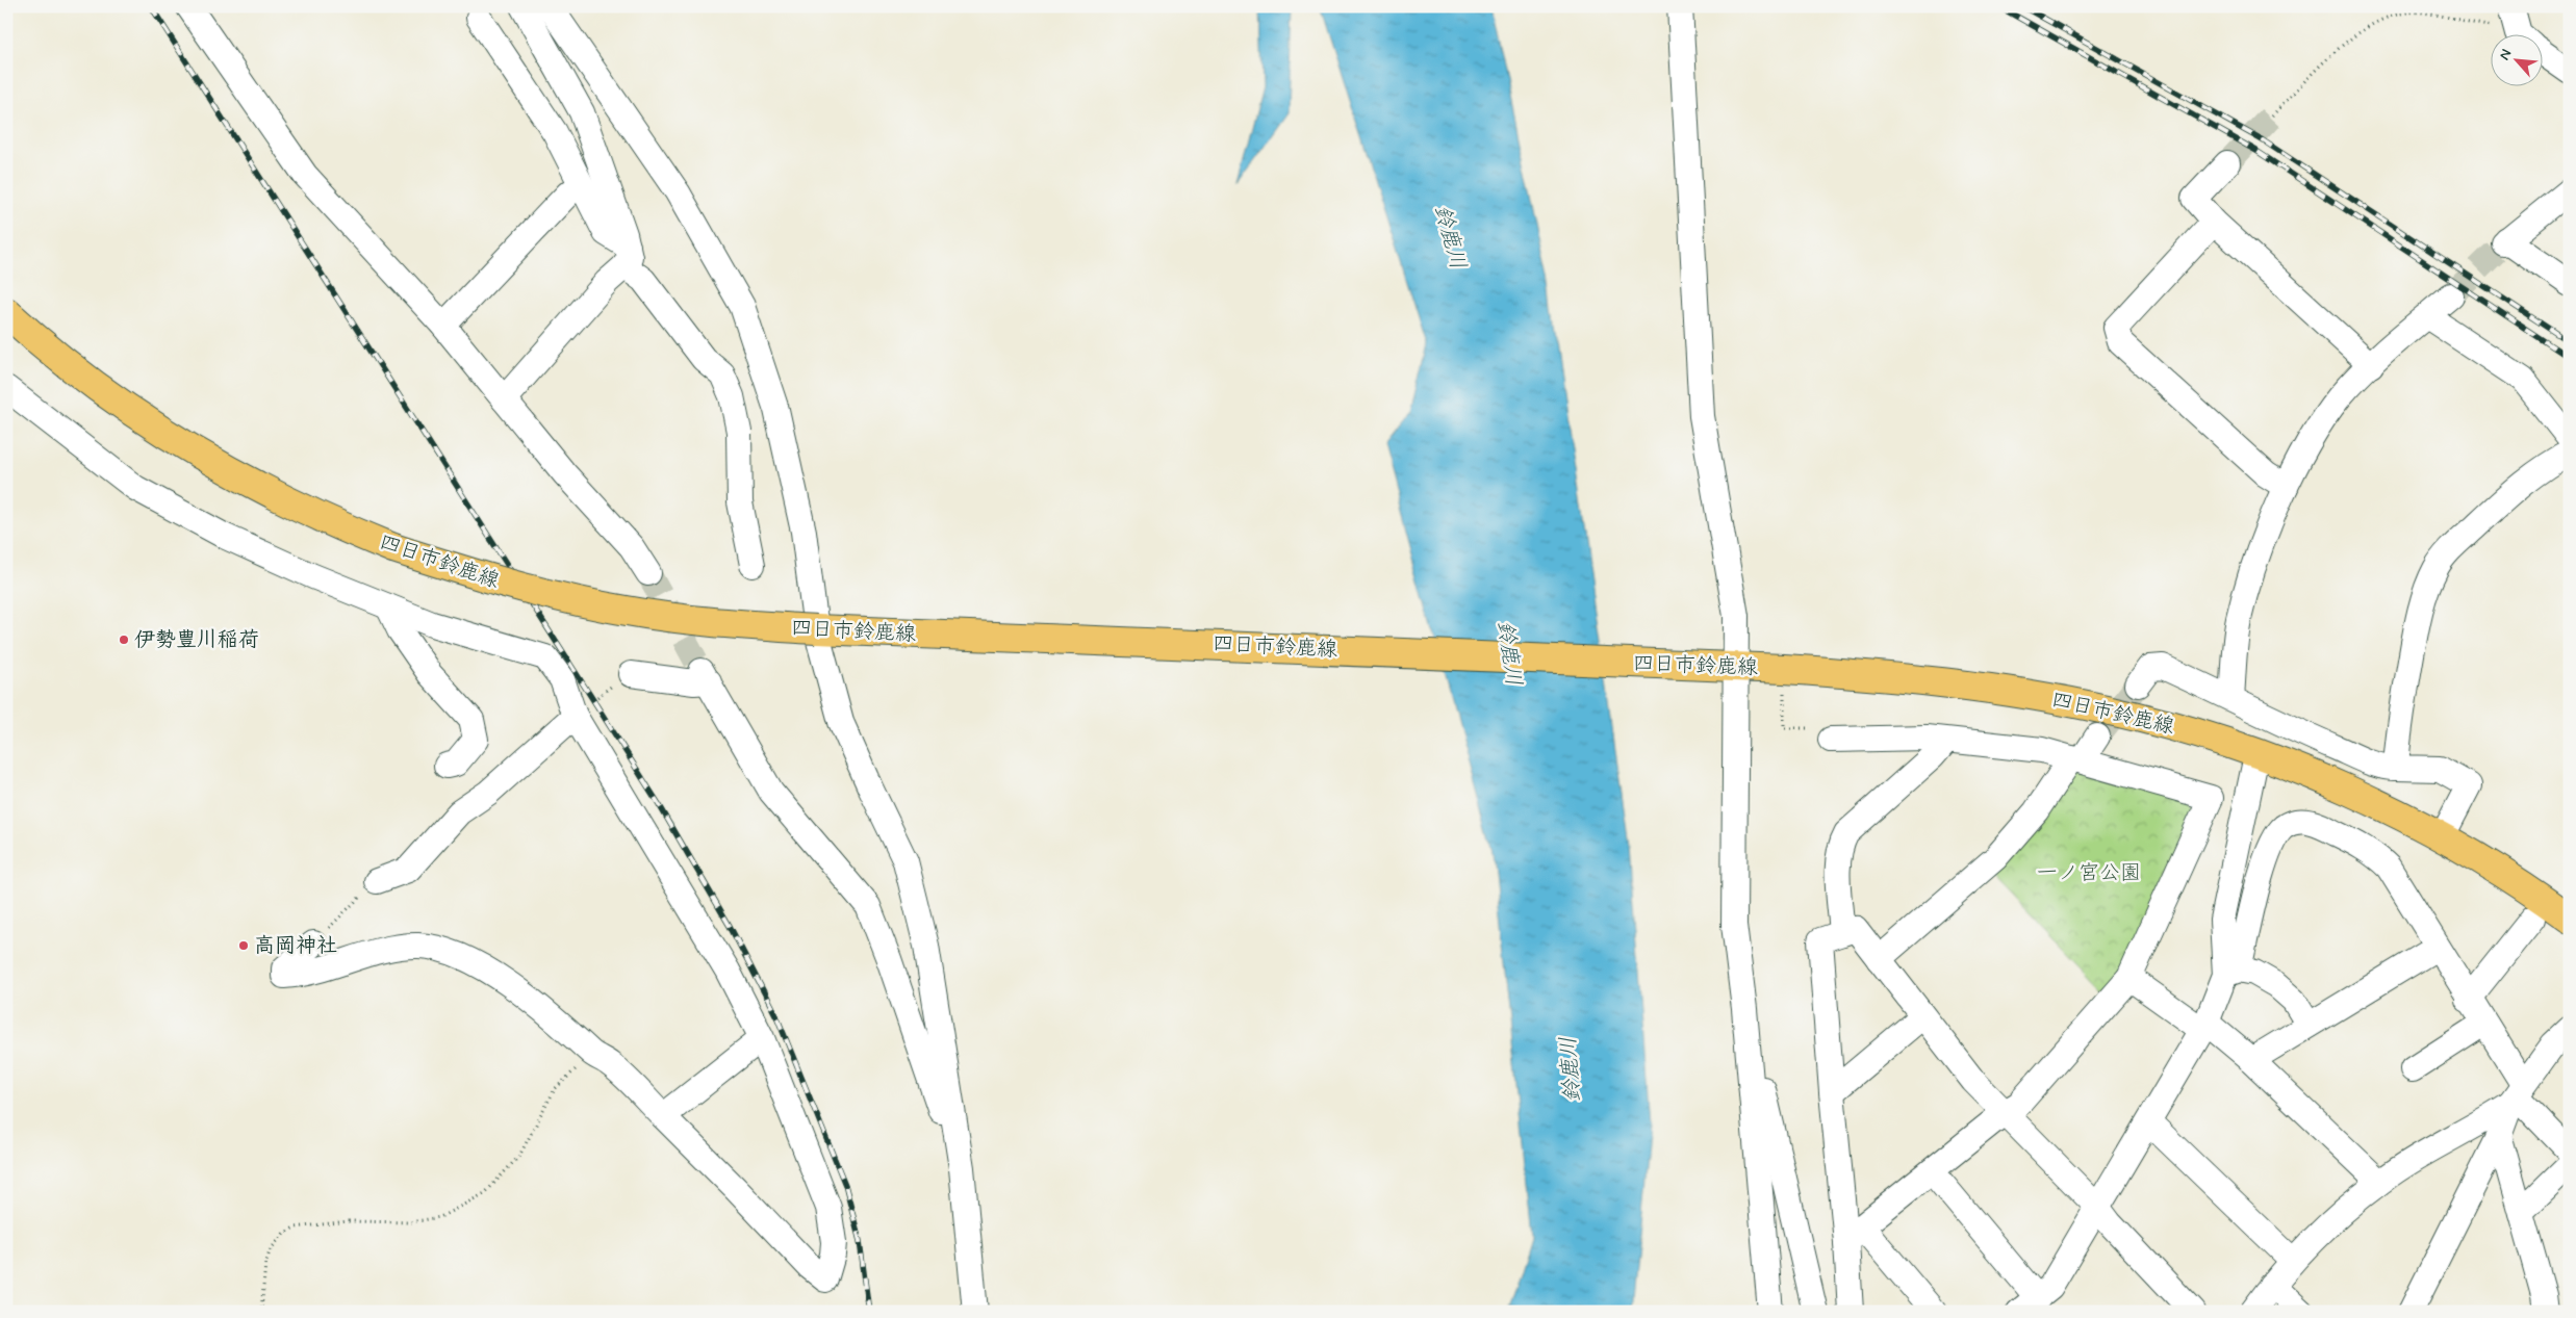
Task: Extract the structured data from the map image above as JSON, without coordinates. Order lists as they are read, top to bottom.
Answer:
{
  "streets": {
    "main road": ["四日市鈴鹿線"]
  },
  "water": ["鈴鹿川"],
  "parks": ["一ノ宮公園"],
  "places": ["伊勢豊川稲荷", "高岡神社"],
  "north": "top left"
}
